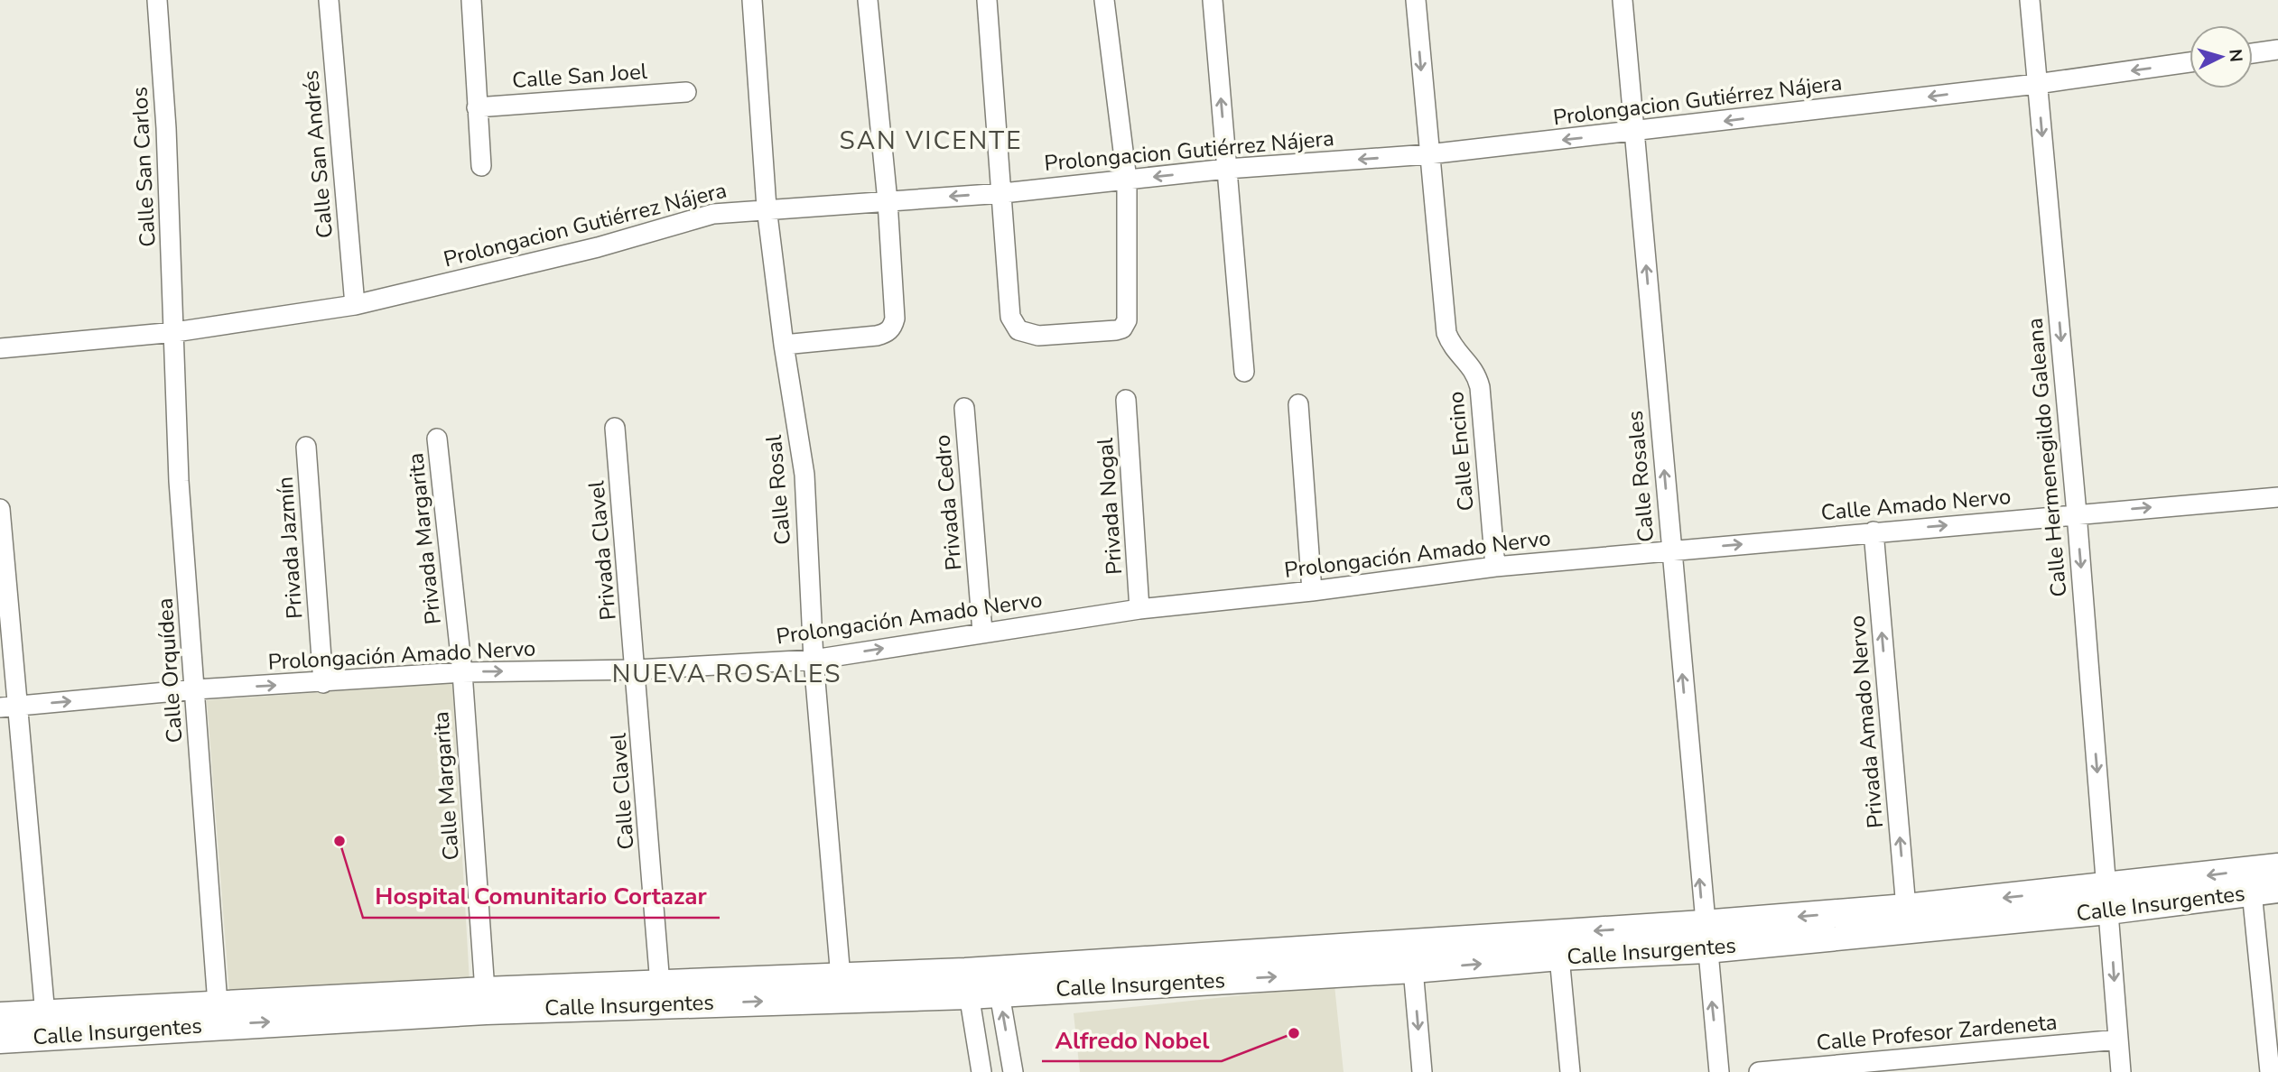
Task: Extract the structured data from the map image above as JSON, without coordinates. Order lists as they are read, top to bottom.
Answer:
{
  "streets": {
    "main road": ["Calle Insurgentes"],
    "street": [
      "Calle San Joel",
      "Prolongacion Gutiérrez Nájera",
      "Calle San Andrés",
      "Calle San Carlos",
      "Calle Encino",
      "Calle Hermenegildo Galeana",
      "Calle Rosales",
      "Calle Rosal",
      "Privada Cedro",
      "Calle Amado Nervo",
      "Privada Nogal",
      "Privada Margarita",
      "Privada Jazmín",
      "Privada Clavel",
      "Prolongación Amado Nervo",
      "Calle Orquídea",
      "Privada Amado Nervo",
      "Calle Margarita",
      "Calle Clavel",
      "Calle Profesor Zardeneta"
    ]
  },
  "crossings": [
    ["Prolongacion Gutiérrez Nájera", "Calle San Andrés"],
    ["Prolongacion Gutiérrez Nájera", "Calle San Carlos"],
    ["Prolongacion Gutiérrez Nájera", "Calle Encino"],
    ["Prolongacion Gutiérrez Nájera", "Calle Hermenegildo Galeana"],
    ["Prolongacion Gutiérrez Nájera", "Calle Rosales"],
    ["Prolongacion Gutiérrez Nájera", "Calle Rosal"],
    ["Prolongacion Gutiérrez Nájera", "Calle Orquídea"],
    ["Calle San Carlos", "Calle Orquídea"],
    ["Calle Encino", "Prolongación Amado Nervo"],
    ["Calle Hermenegildo Galeana", "Calle Amado Nervo"],
    ["Calle Hermenegildo Galeana", "Calle Insurgentes"],
    ["Calle Hermenegildo Galeana", "Calle Profesor Zardeneta"],
    ["Calle Rosales", "Calle Amado Nervo"],
    ["Calle Rosales", "Prolongación Amado Nervo"],
    ["Calle Rosales", "Calle Insurgentes"],
    ["Calle Rosal", "Prolongación Amado Nervo"],
    ["Calle Rosal", "Calle Insurgentes"],
    ["Privada Cedro", "Prolongación Amado Nervo"],
    ["Calle Amado Nervo", "Prolongación Amado Nervo"],
    ["Calle Amado Nervo", "Privada Amado Nervo"],
    ["Privada Nogal", "Prolongación Amado Nervo"],
    ["Privada Margarita", "Prolongación Amado Nervo"],
    ["Privada Margarita", "Calle Margarita"],
    ["Privada Jazmín", "Prolongación Amado Nervo"],
    ["Privada Clavel", "Prolongación Amado Nervo"],
    ["Privada Clavel", "Calle Clavel"],
    ["Prolongación Amado Nervo", "Calle Orquídea"],
    ["Prolongación Amado Nervo", "Calle Margarita"],
    ["Prolongación Amado Nervo", "Calle Clavel"],
    ["Calle Orquídea", "Calle Insurgentes"],
    ["Privada Amado Nervo", "Calle Insurgentes"],
    ["Calle Margarita", "Calle Insurgentes"],
    ["Calle Clavel", "Calle Insurgentes"]
  ],
  "one_way": [
    "Prolongacion Gutiérrez Nájera",
    "Calle Hermenegildo Galeana",
    "Calle Rosales",
    "Calle Amado Nervo",
    "Prolongación Amado Nervo",
    "Privada Amado Nervo"
  ],
  "districts": ["SAN VICENTE", "NUEVA ROSALES"],
  "places": ["Hospital Comunitario Cortazar", "Alfredo Nobel"],
  "north": "right"
}
